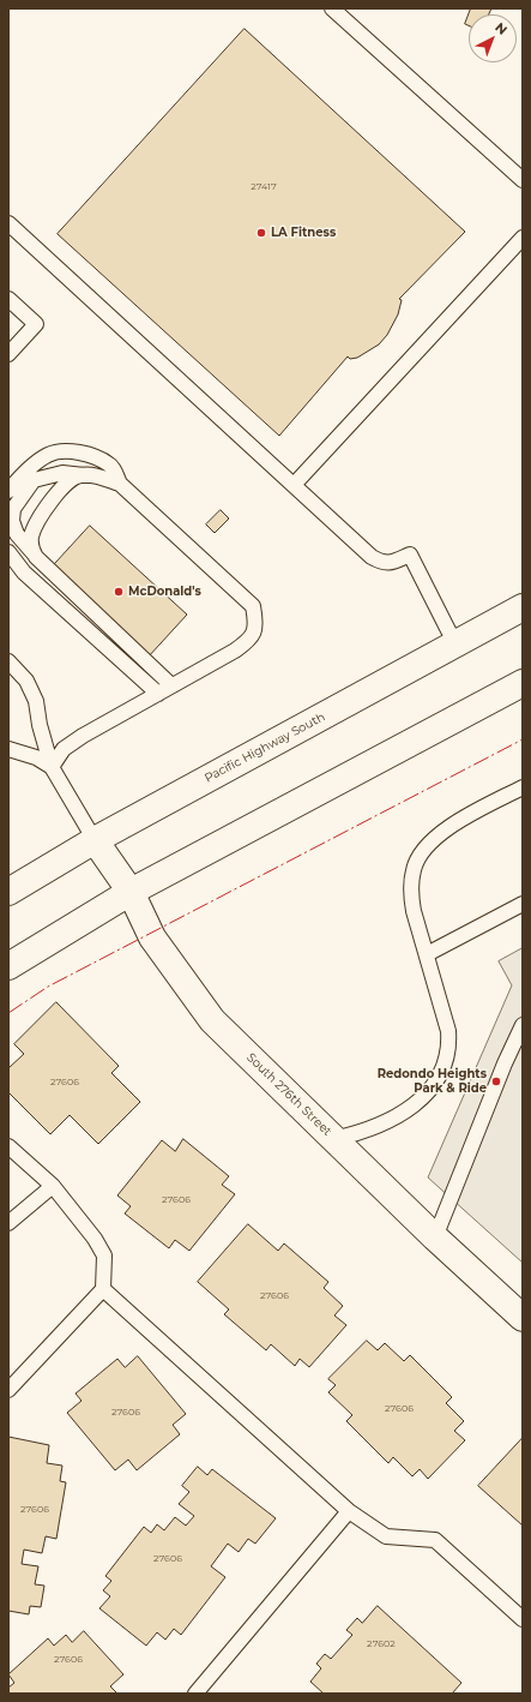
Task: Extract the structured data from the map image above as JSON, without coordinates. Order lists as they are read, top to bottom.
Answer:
{
  "streets": {
    "main road": ["Pacific Highway South", "South 276th Street"]
  },
  "crossings": [
    ["Pacific Highway South", "South 276th Street"]
  ],
  "places": ["LA Fitness", "McDonald's", "Redondo Heights Park & Ride"],
  "house_numbers": [
    "27417",
    "27606",
    "27606",
    "27606",
    "27606",
    "27606",
    "27606",
    "27606",
    "27602",
    "27606"
  ],
  "north": "top right"
}
